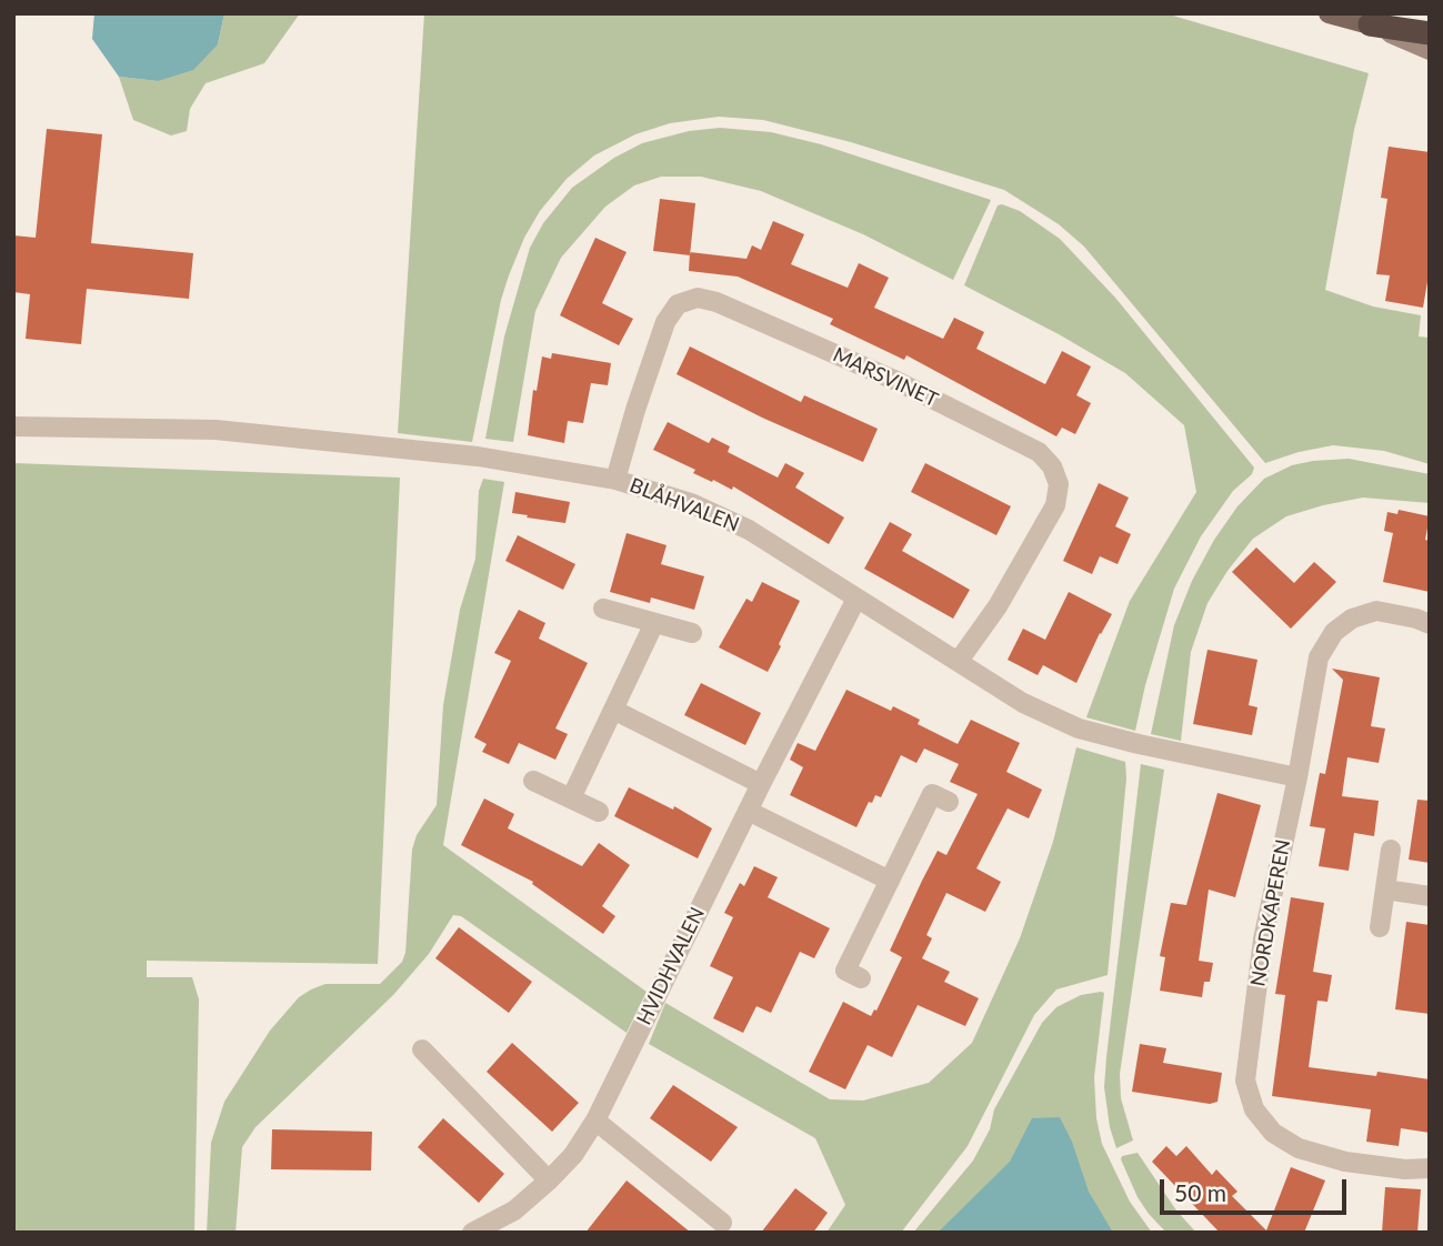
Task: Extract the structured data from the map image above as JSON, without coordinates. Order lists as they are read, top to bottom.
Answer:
{
  "streets": {
    "street": [
      "MARSVINET",
      "BLÅHVALEN",
      "NORDKAPEREN",
      "HVIDHVALEN"
    ]
  },
  "crossings": [
    ["MARSVINET", "BLÅHVALEN"],
    ["BLÅHVALEN", "NORDKAPEREN"],
    ["BLÅHVALEN", "HVIDHVALEN"]
  ],
  "scale_bar": "50 m"
}
